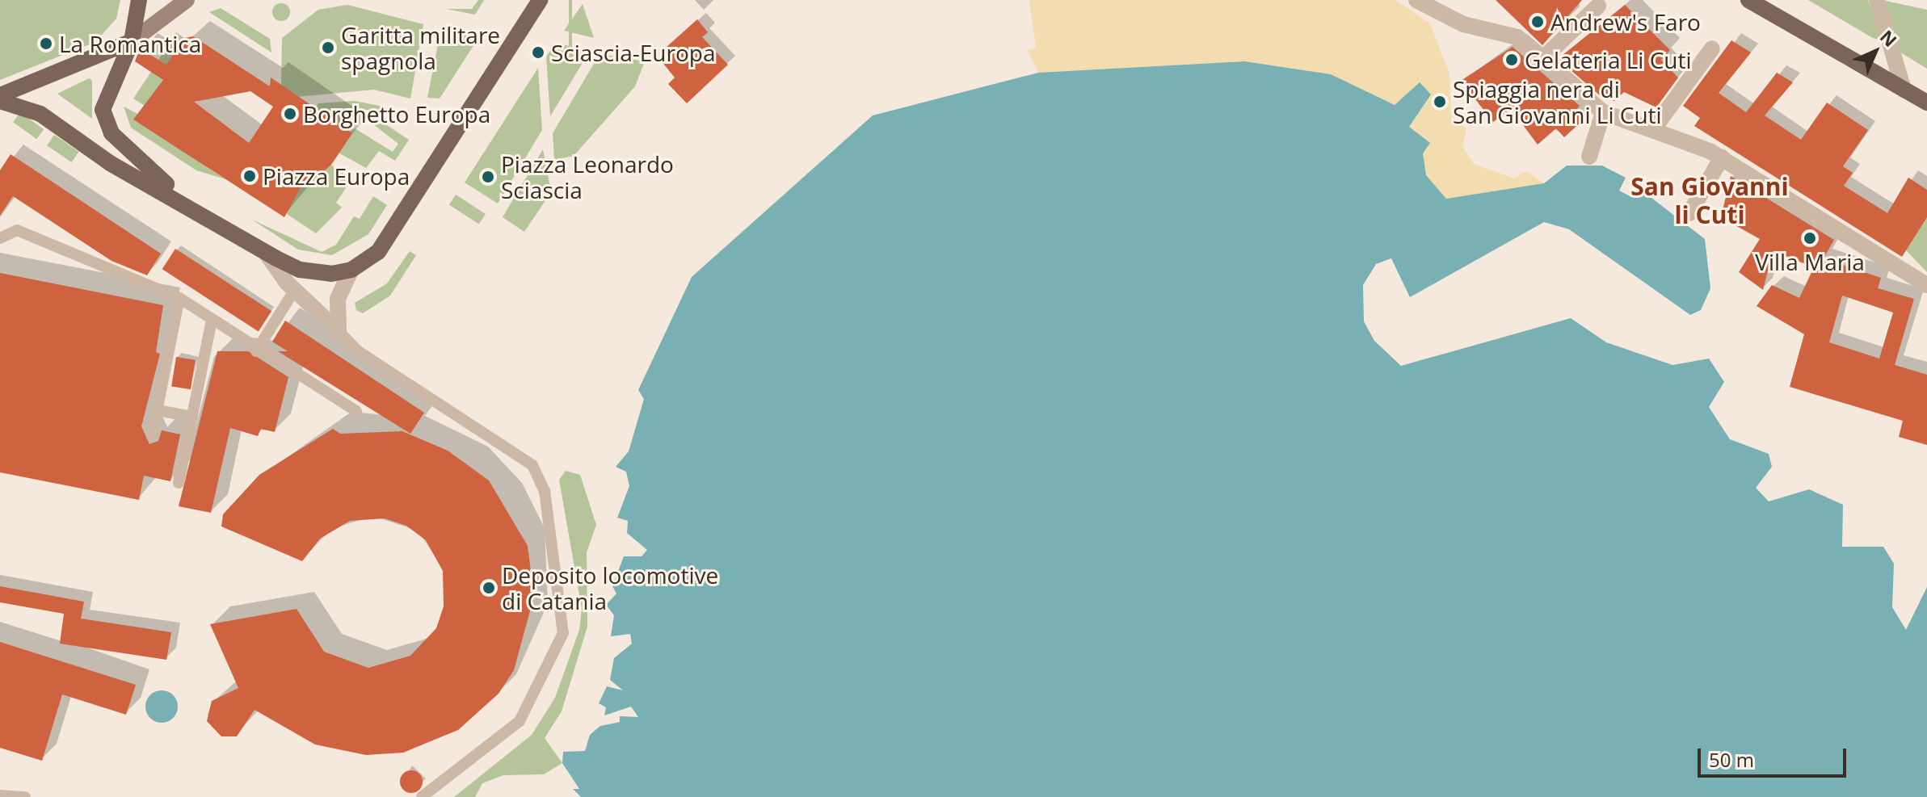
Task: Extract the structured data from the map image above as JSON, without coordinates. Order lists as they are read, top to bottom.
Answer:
{
  "districts": ["San Giovanni li Cuti"],
  "places": [
    "Andrew's Faro",
    "La Romantica",
    "Garitta militare spagnola",
    "Sciascia-Europa",
    "Gelateria Li Cuti",
    "Spiaggia nera di San Giovanni Li Cuti",
    "Borghetto Europa",
    "Piazza Europa",
    "Piazza Leonardo Sciascia",
    "Villa Maria",
    "Deposito locomotive di Catania"
  ],
  "scale_bar": "50 m",
  "north": "top right"
}
